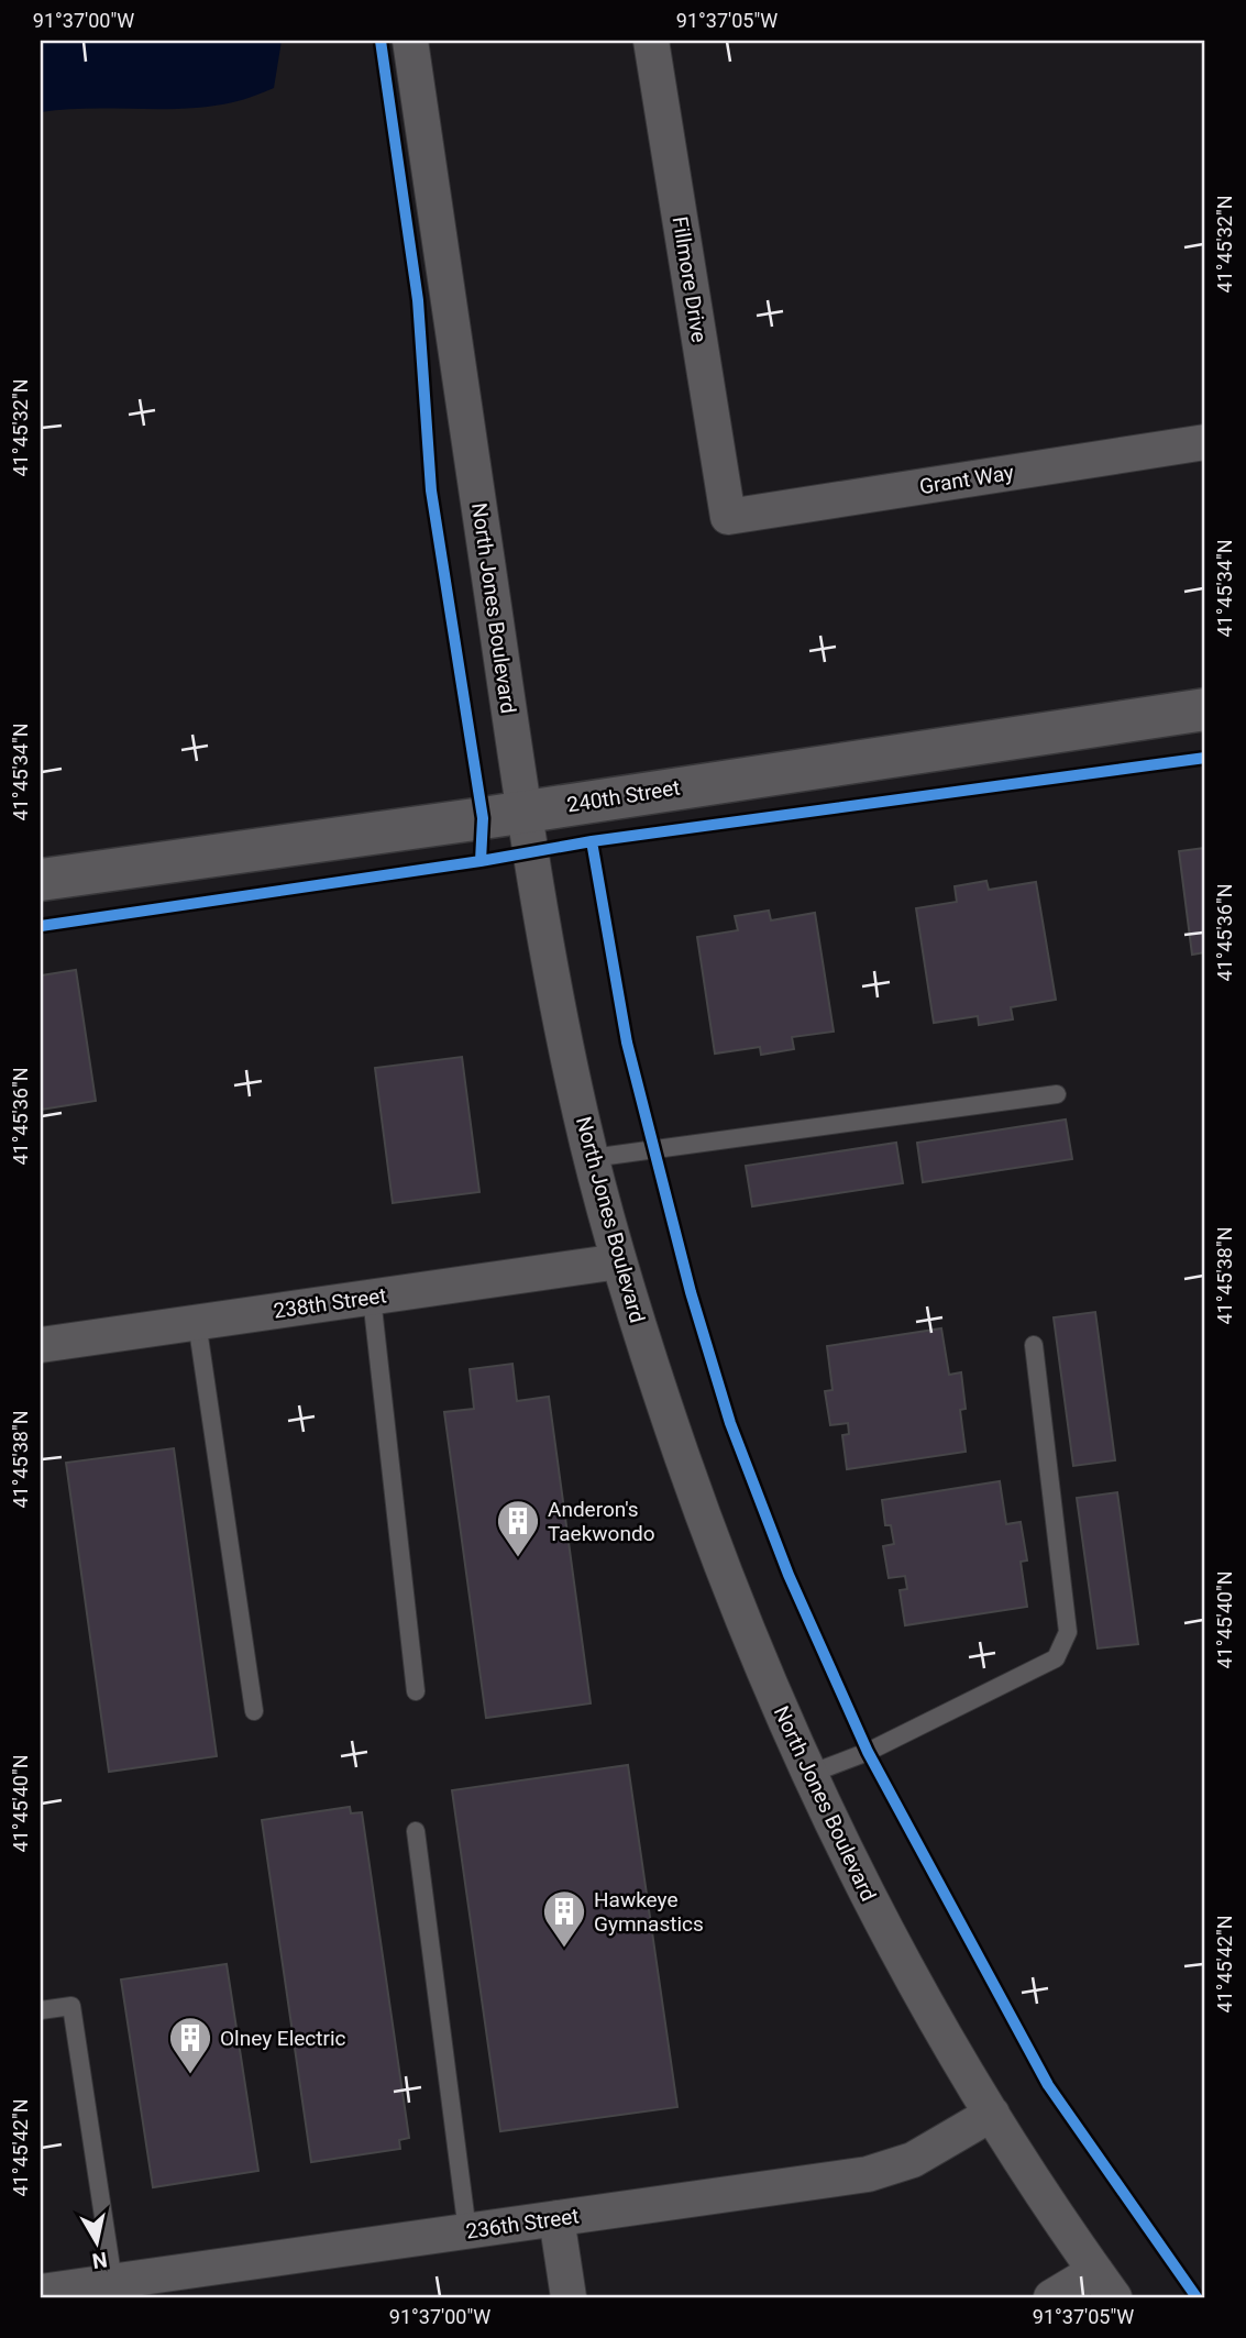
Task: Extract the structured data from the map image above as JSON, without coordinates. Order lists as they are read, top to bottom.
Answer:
{
  "streets": {
    "street": [
      "Fillmore Drive",
      "Grant Way",
      "North Jones Boulevard",
      "240th Street",
      "238th Street",
      "236th Street"
    ]
  },
  "crossings": [
    ["Fillmore Drive", "Grant Way"],
    ["North Jones Boulevard", "240th Street"],
    ["North Jones Boulevard", "238th Street"],
    ["North Jones Boulevard", "236th Street"]
  ],
  "places": {
    "building": ["Anderon's Taekwondo", "Hawkeye Gymnastics", "Olney Electric"]
  },
  "north": "bottom",
  "coordinates": [
    "91°37'00\"W",
    "91°37'05\"W",
    "41°45'32\"N",
    "41°45'34\"N",
    "41°45'36\"N",
    "41°45'38\"N",
    "41°45'40\"N",
    "41°45'42\"N"
  ]
}
